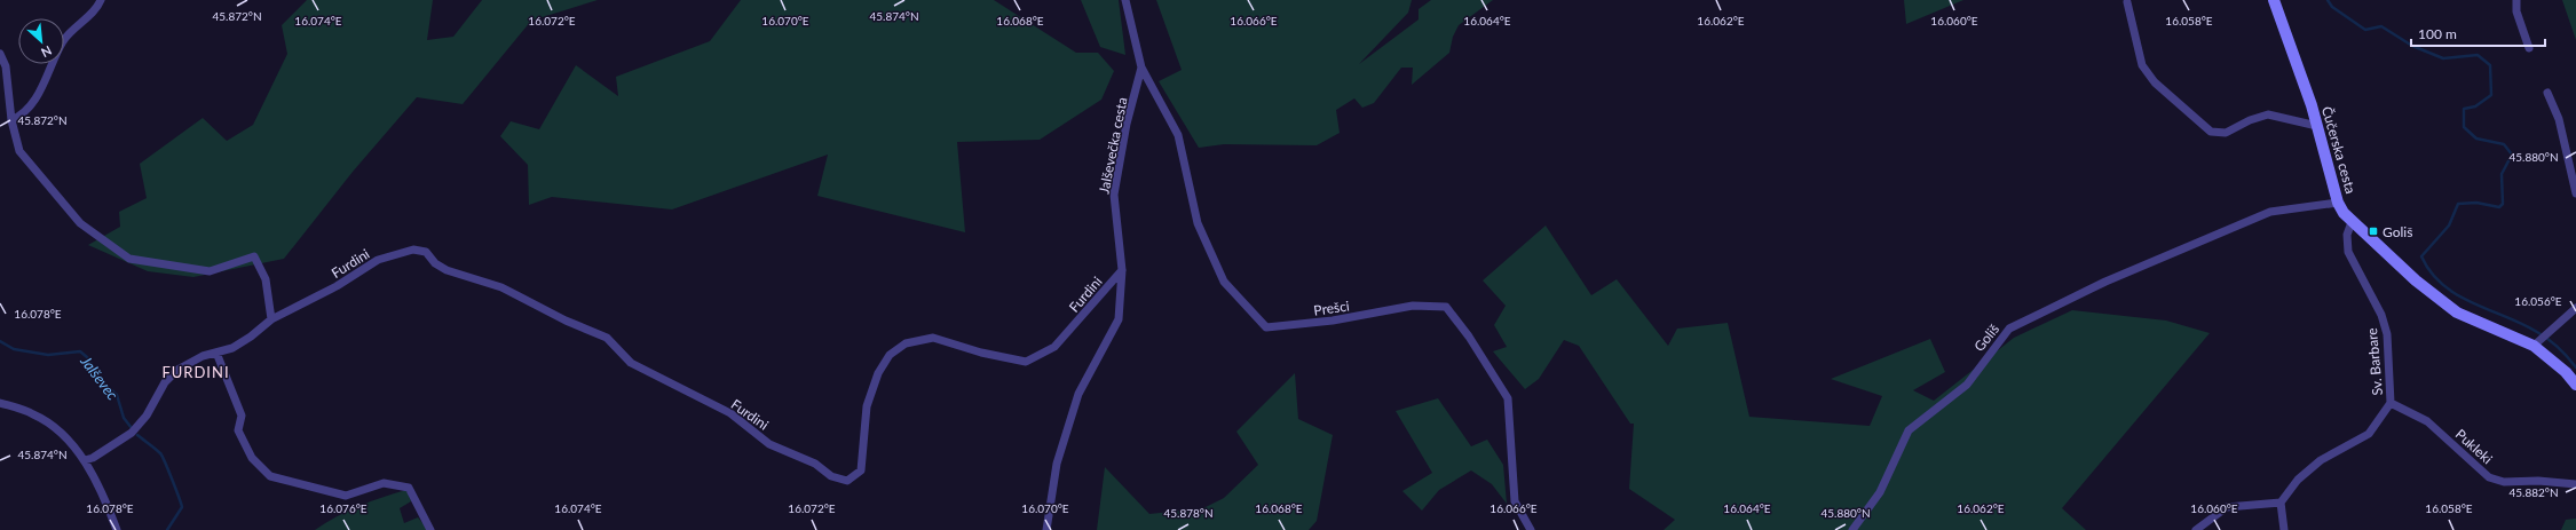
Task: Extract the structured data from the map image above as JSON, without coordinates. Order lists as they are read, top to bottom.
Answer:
{
  "streets": {
    "street": [
      "Jalševečka cesta",
      "Čučerska cesta",
      "Furdini",
      "Prešci",
      "Goliš",
      "Sv. Barbare",
      "Pukleki"
    ]
  },
  "crossings": [
    ["Jalševečka cesta", "Furdini"],
    ["Jalševečka cesta", "Prešci"],
    ["Čučerska cesta", "Goliš"],
    ["Čučerska cesta", "Sv. Barbare"],
    ["Sv. Barbare", "Pukleki"]
  ],
  "districts": ["FURDINI"],
  "water": ["Jalševec"],
  "places": {
    "transit": ["Goliš"]
  },
  "scale_bar": "100 m",
  "north": "bottom right",
  "coordinates": [
    "45.872°N",
    "45.874°N",
    "16.066°E",
    "16.060°E",
    "16.058°E",
    "16.074°E",
    "16.072°E",
    "16.070°E",
    "16.068°E",
    "16.064°E",
    "16.062°E",
    "45.880°N",
    "16.056°E",
    "16.078°E",
    "45.882°N",
    "16.076°E",
    "45.878°N"
  ]
}
